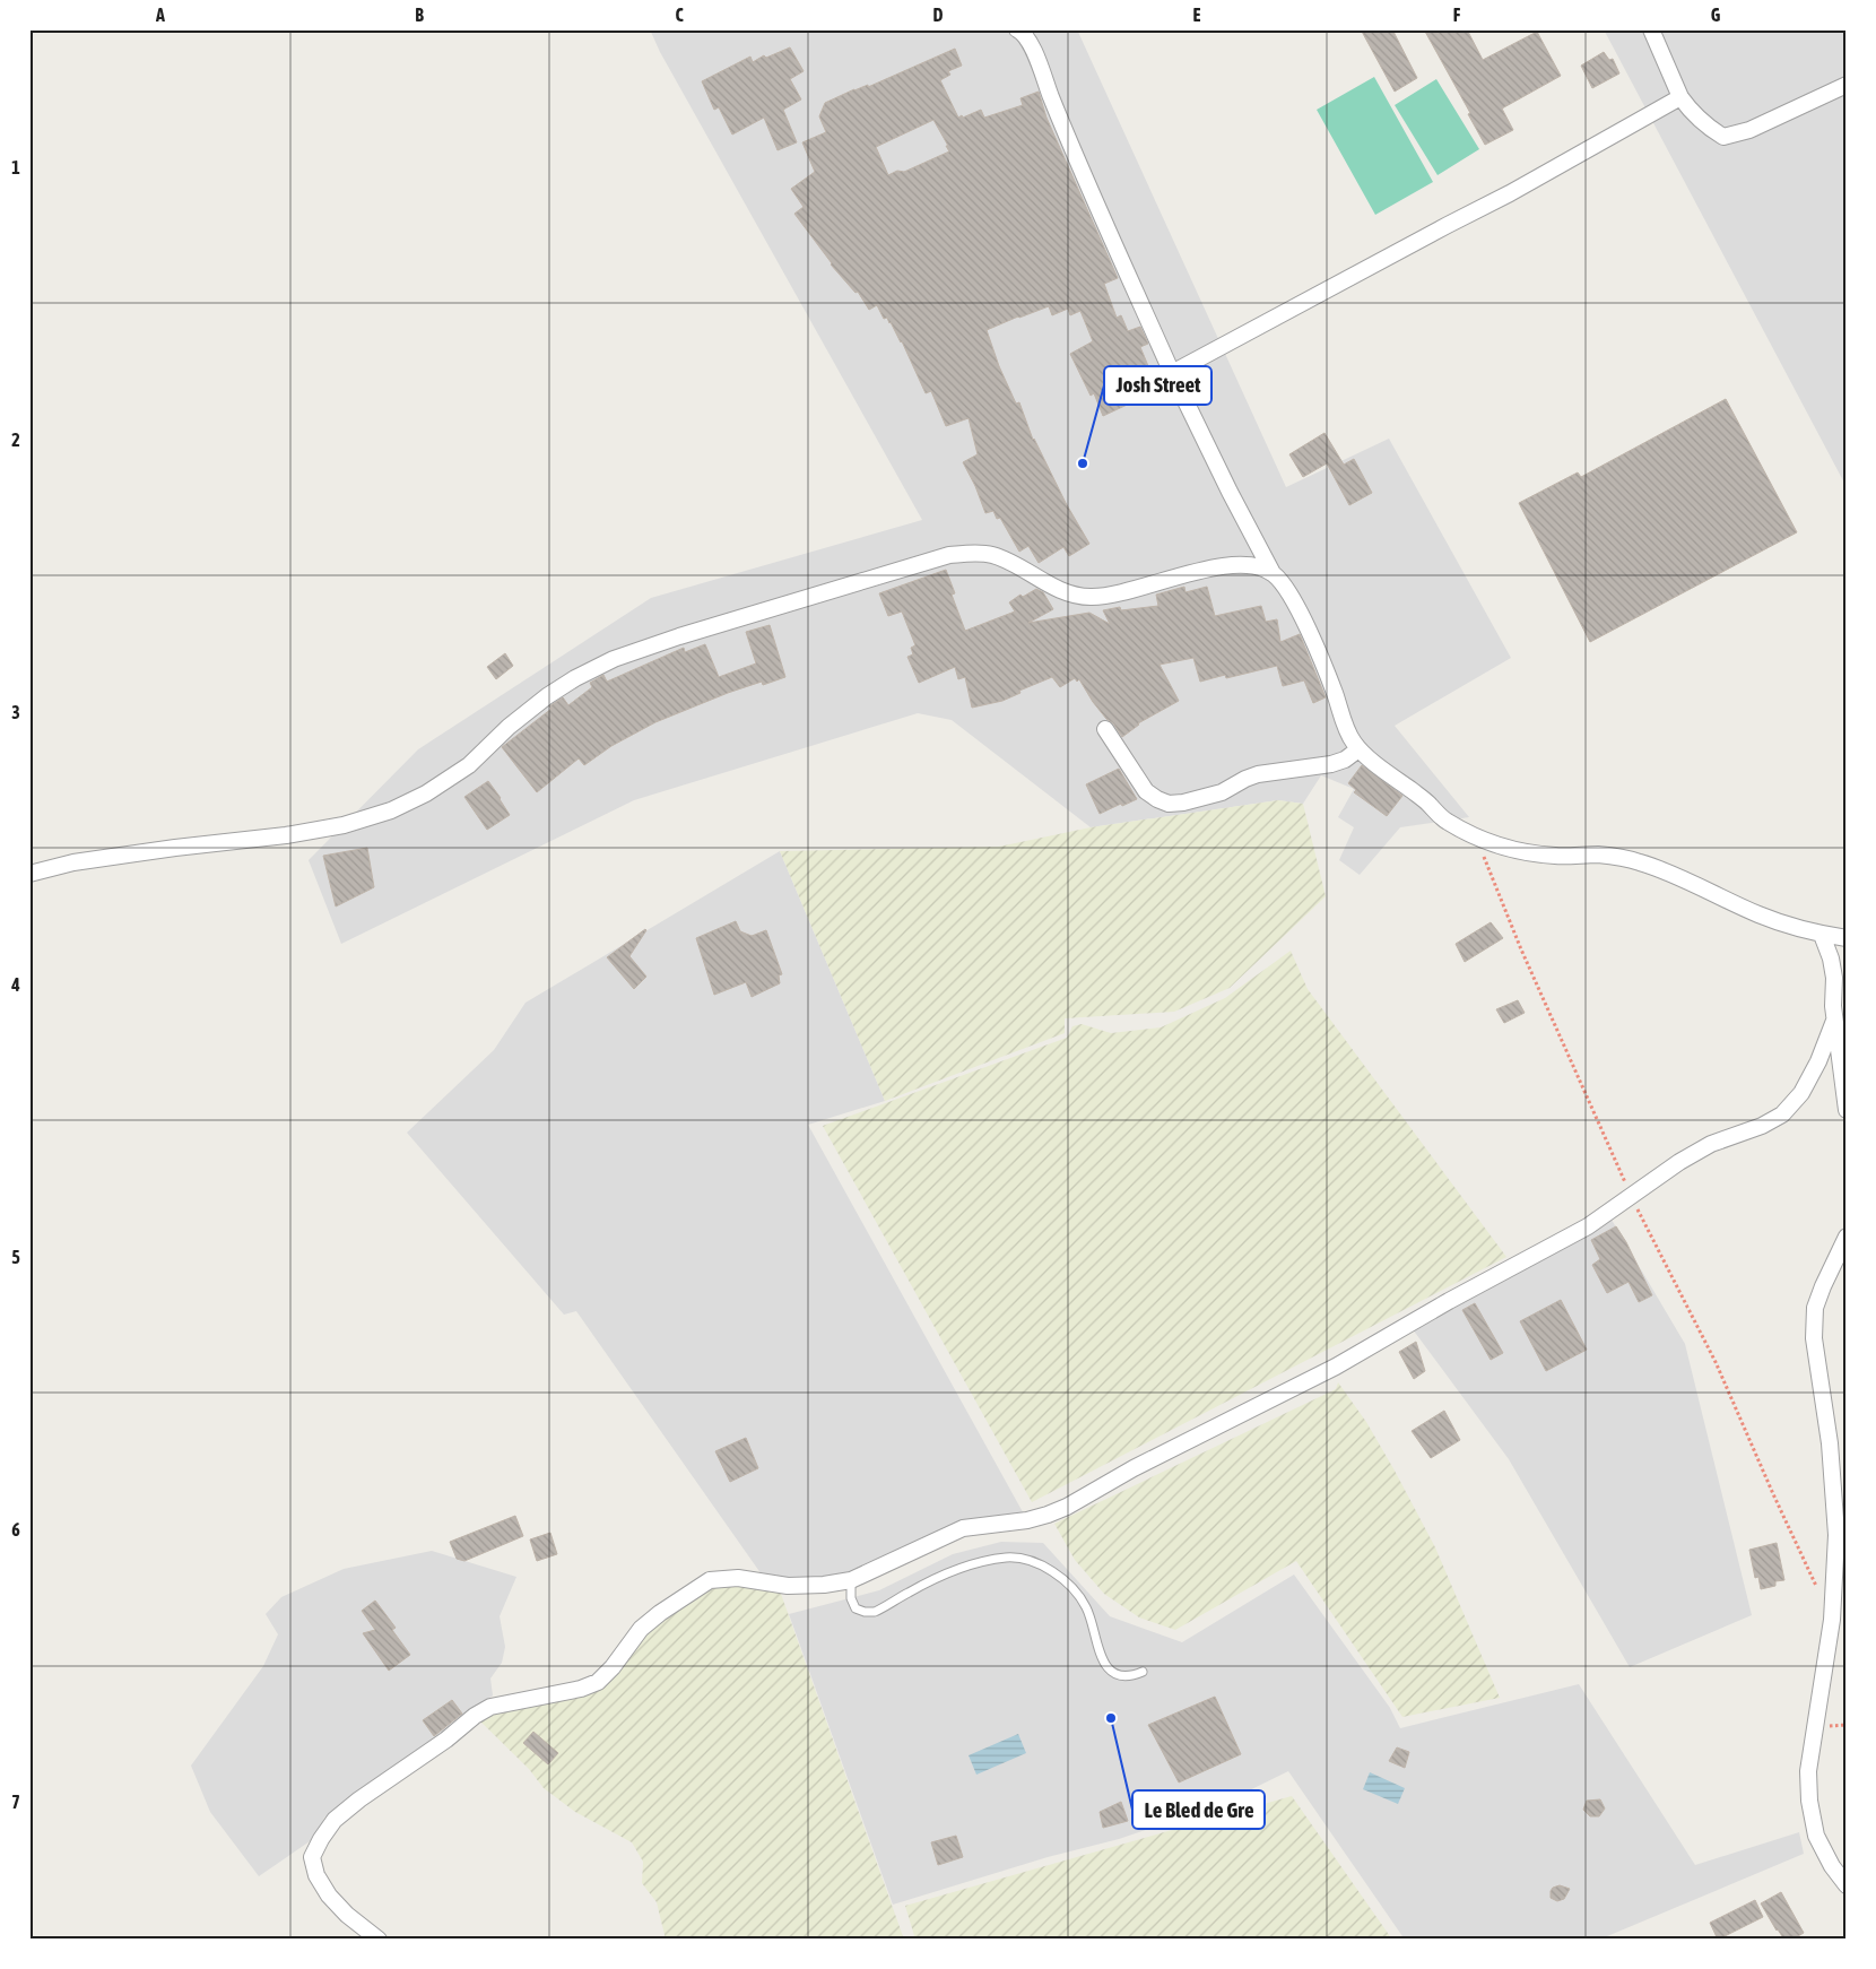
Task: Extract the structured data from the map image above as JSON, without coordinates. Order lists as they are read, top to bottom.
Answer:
{
  "places": ["Josh Street", "Le Bled de Gre"],
  "grid": {
    "columns": [
      "A",
      "B",
      "C",
      "D",
      "E",
      "F",
      "G"
    ],
    "rows": [
      "1",
      "2",
      "3",
      "4",
      "5",
      "6",
      "7"
    ]
  }
}
